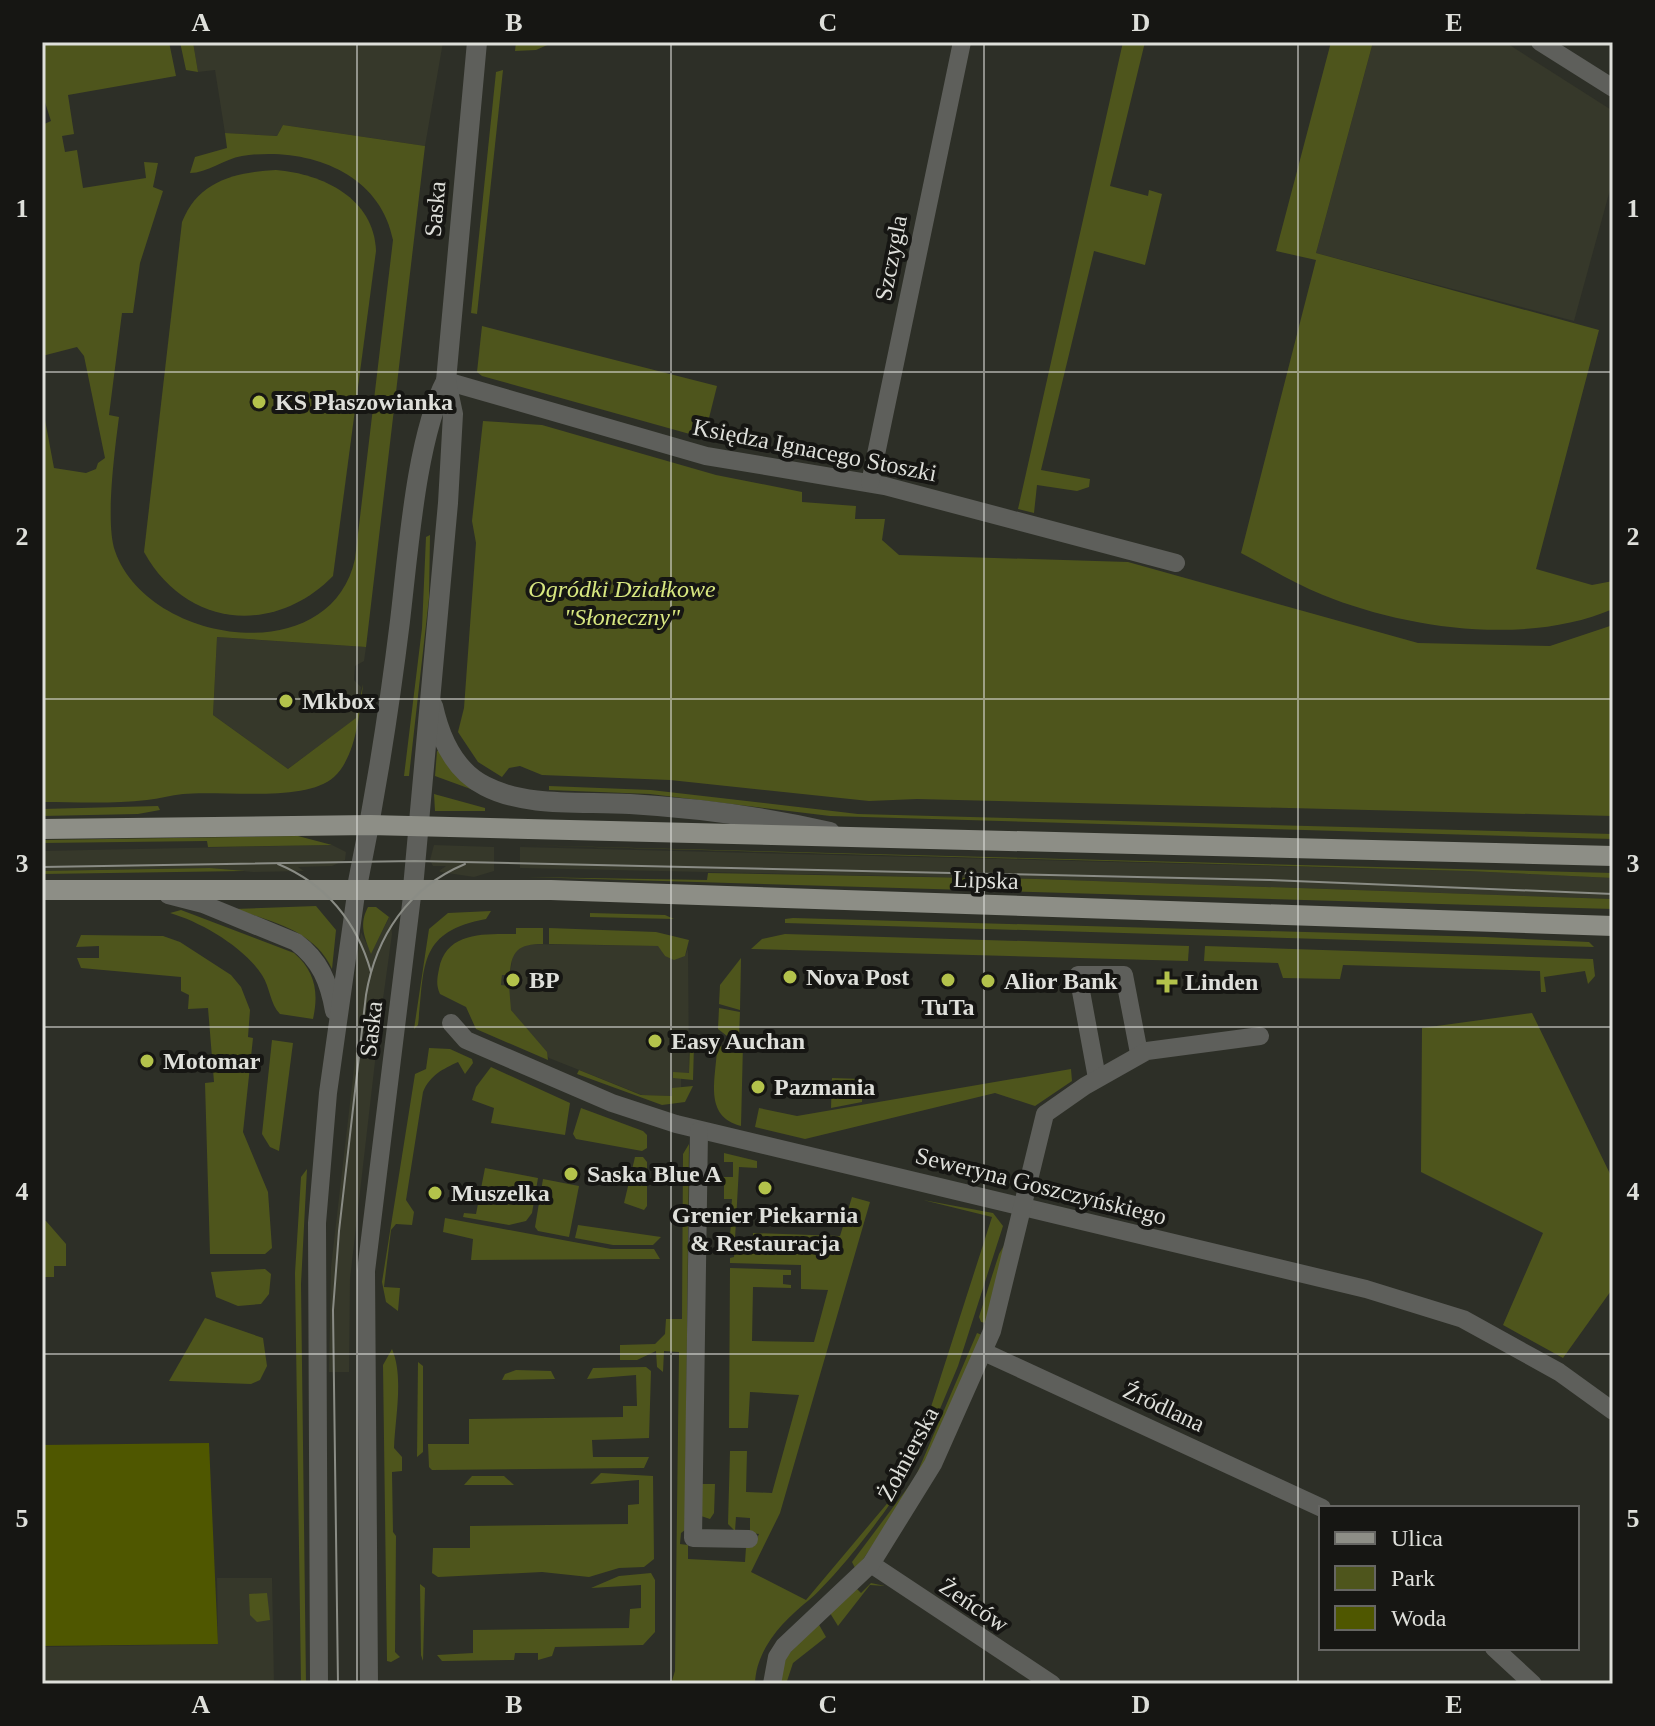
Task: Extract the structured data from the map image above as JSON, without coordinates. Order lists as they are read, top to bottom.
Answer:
{
  "streets": {
    "main road": ["Lipska"],
    "street": [
      "Saska",
      "Szczygla",
      "Księdza Ignacego Stoszki",
      "Seweryna Goszczyńskiego",
      "Źródlana",
      "Żołnierska",
      "Żeńców"
    ]
  },
  "crossings": [
    ["Saska", "Księdza Ignacego Stoszki"],
    ["Saska", "Lipska"],
    ["Szczygla", "Księdza Ignacego Stoszki"],
    ["Seweryna Goszczyńskiego", "Żołnierska"],
    ["Źródlana", "Żołnierska"],
    ["Żołnierska", "Żeńców"]
  ],
  "parks": ["Ogródki Działkowe \"Słoneczny\""],
  "places": {
    "other": [
      "KS Płaszowianka",
      "Mkbox",
      "Nova Post",
      "BP",
      "TuTa",
      "Alior Bank",
      "Easy Auchan",
      "Motomar",
      "Pazmania",
      "Saska Blue A",
      "Grenier Piekarnia & Restauracja",
      "Muszelka"
    ],
    "health": ["Linden"]
  },
  "legend": ["Ulica", "Park", "Woda"],
  "grid": {
    "columns": [
      "A",
      "B",
      "C",
      "D",
      "E"
    ],
    "rows": [
      "1",
      "2",
      "3",
      "4",
      "5"
    ]
  }
}
